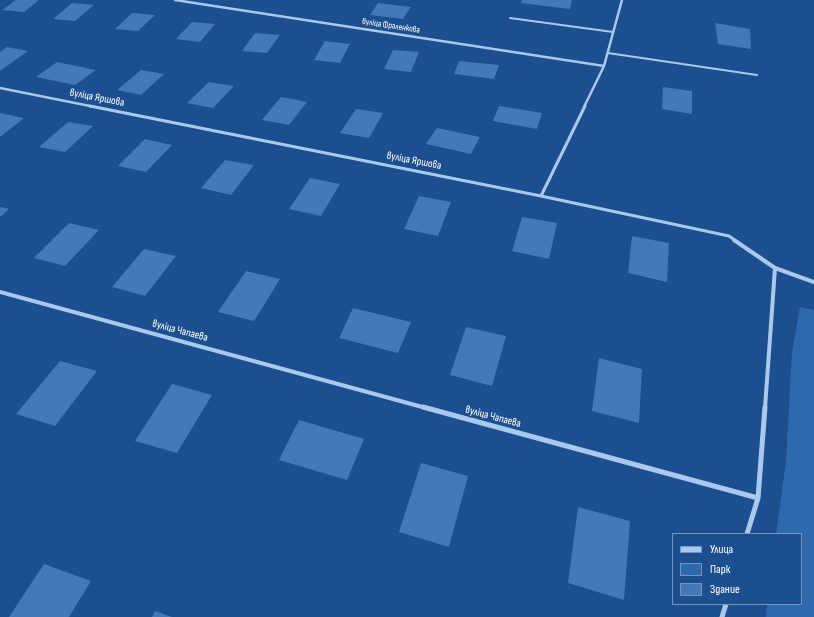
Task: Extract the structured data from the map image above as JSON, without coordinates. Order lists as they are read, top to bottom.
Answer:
{
  "streets": {
    "street": ["вуліца Фраленкова", "вуліца Яршова", "вуліца Чапаева"]
  },
  "legend": ["Улица", "Парк", "Здание"]
}
